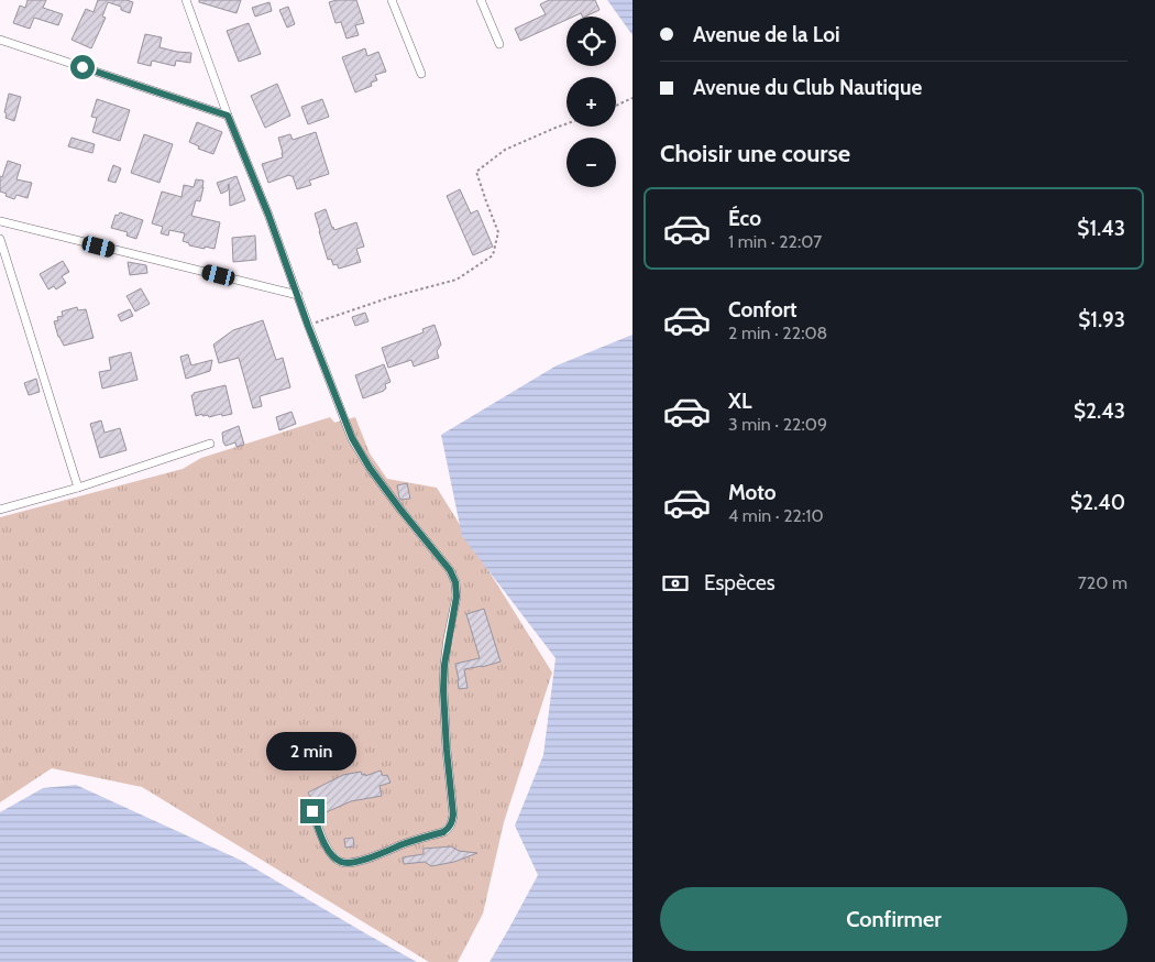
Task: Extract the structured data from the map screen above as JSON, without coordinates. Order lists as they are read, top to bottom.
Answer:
{
  "page": {
    "banner": ["Avenue de la Loi", "Avenue du Club Nautique"],
    "map_buttons": ["+", "−"],
    "heading": "Choisir une course",
    "list": [
      {
        "name": "Éco",
        "note": "1 min · 22:07",
        "value": "$1.43"
      },
      {
        "name": "Confort",
        "note": "2 min · 22:08",
        "value": "$1.93"
      },
      {
        "name": "XL",
        "note": "3 min · 22:09",
        "value": "$2.43"
      },
      {
        "name": "Moto",
        "note": "4 min · 22:10",
        "value": "$2.40"
      }
    ],
    "pay": ["Espèces", "720 m"],
    "bubble": "2 min",
    "buttons": "Confirmer"
  }
}
